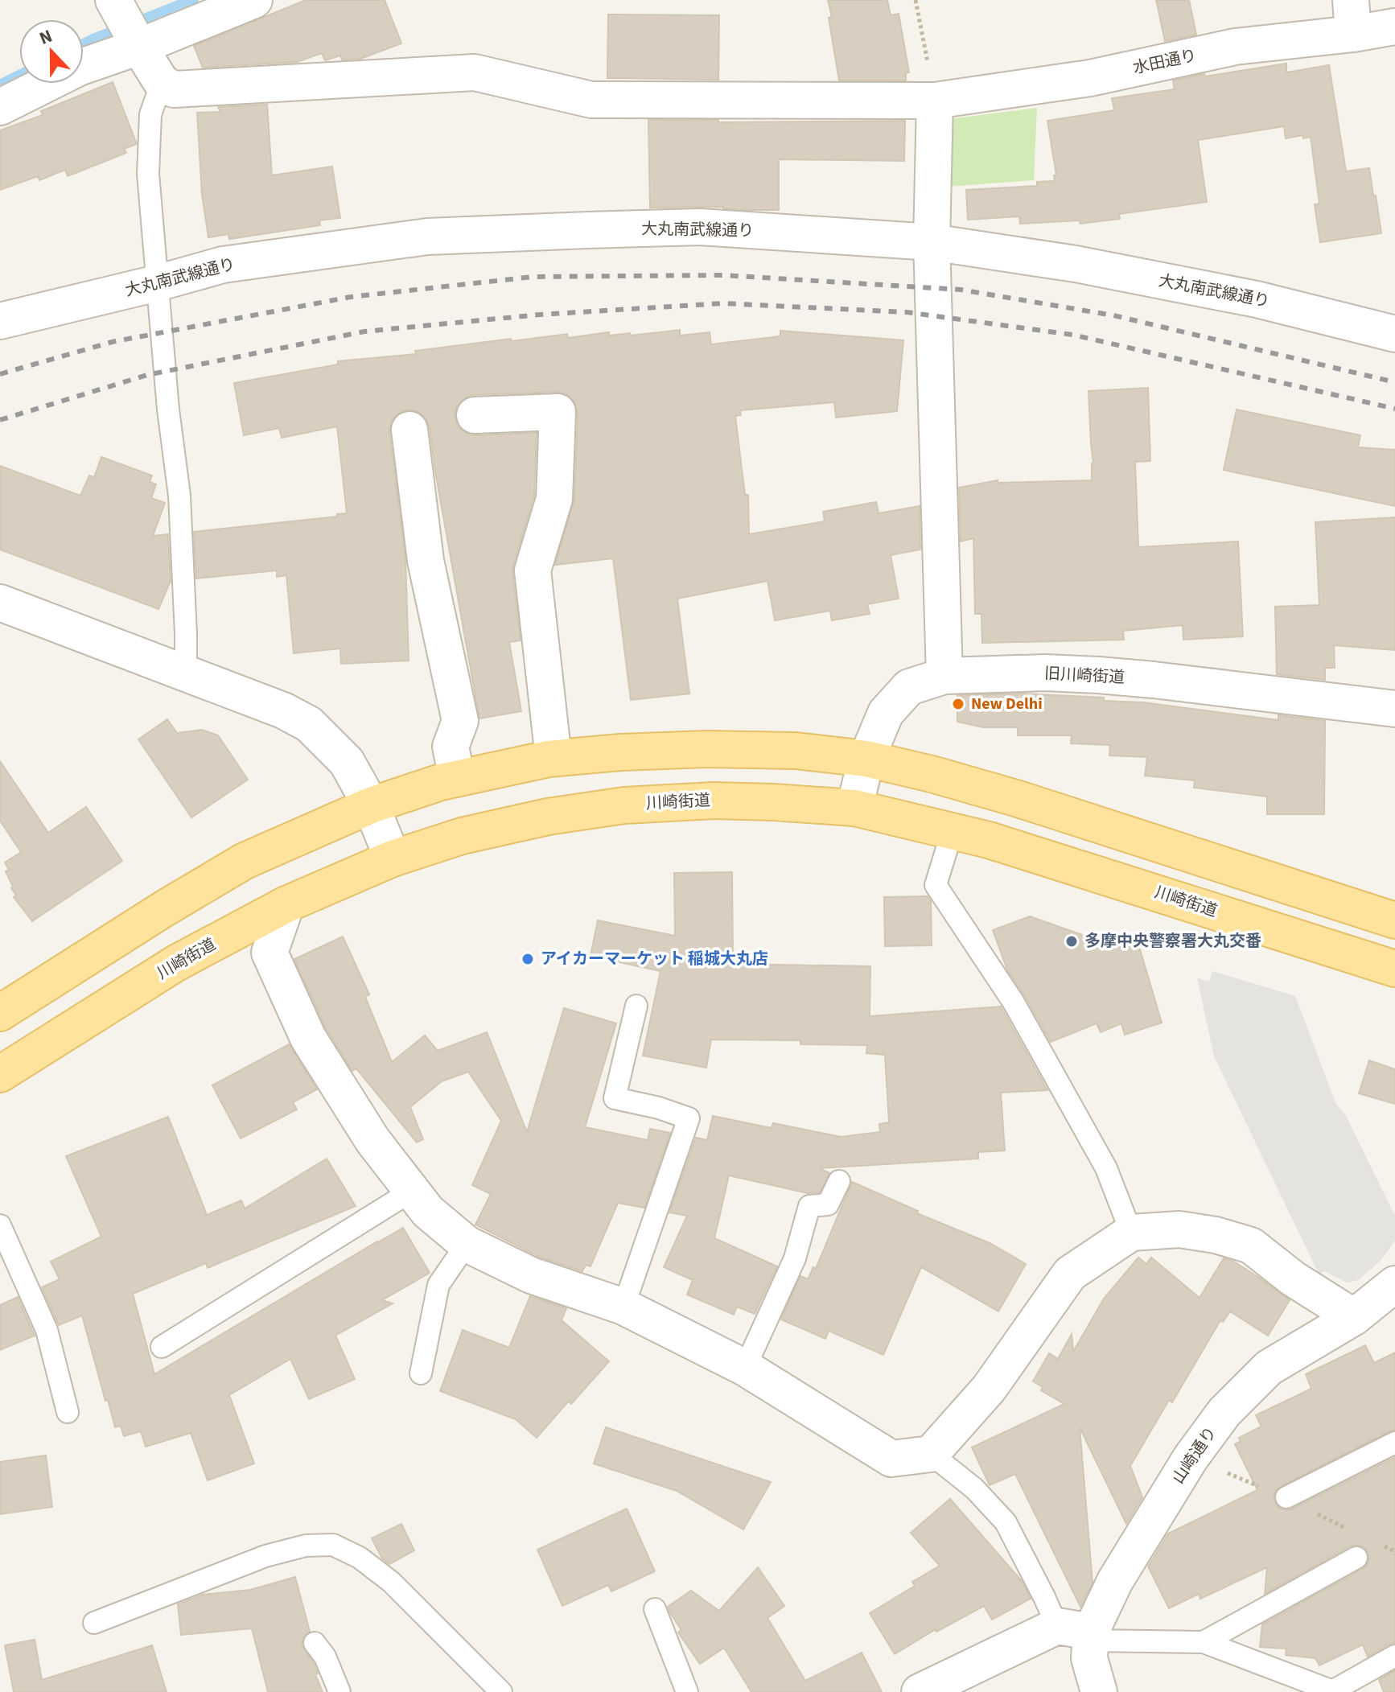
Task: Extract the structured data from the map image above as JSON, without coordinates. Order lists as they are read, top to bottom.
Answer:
{
  "streets": {
    "main road": ["川崎街道"],
    "street": [
      "水田通り",
      "大丸南武線通り",
      "旧川崎街道",
      "山崎通り"
    ]
  },
  "crossings": [
    ["旧川崎街道", "川崎街道"]
  ],
  "places": ["New Delhi", "多摩中央警察署大丸交番", "アイカーマーケット 稲城大丸店"],
  "north": "top"
}
